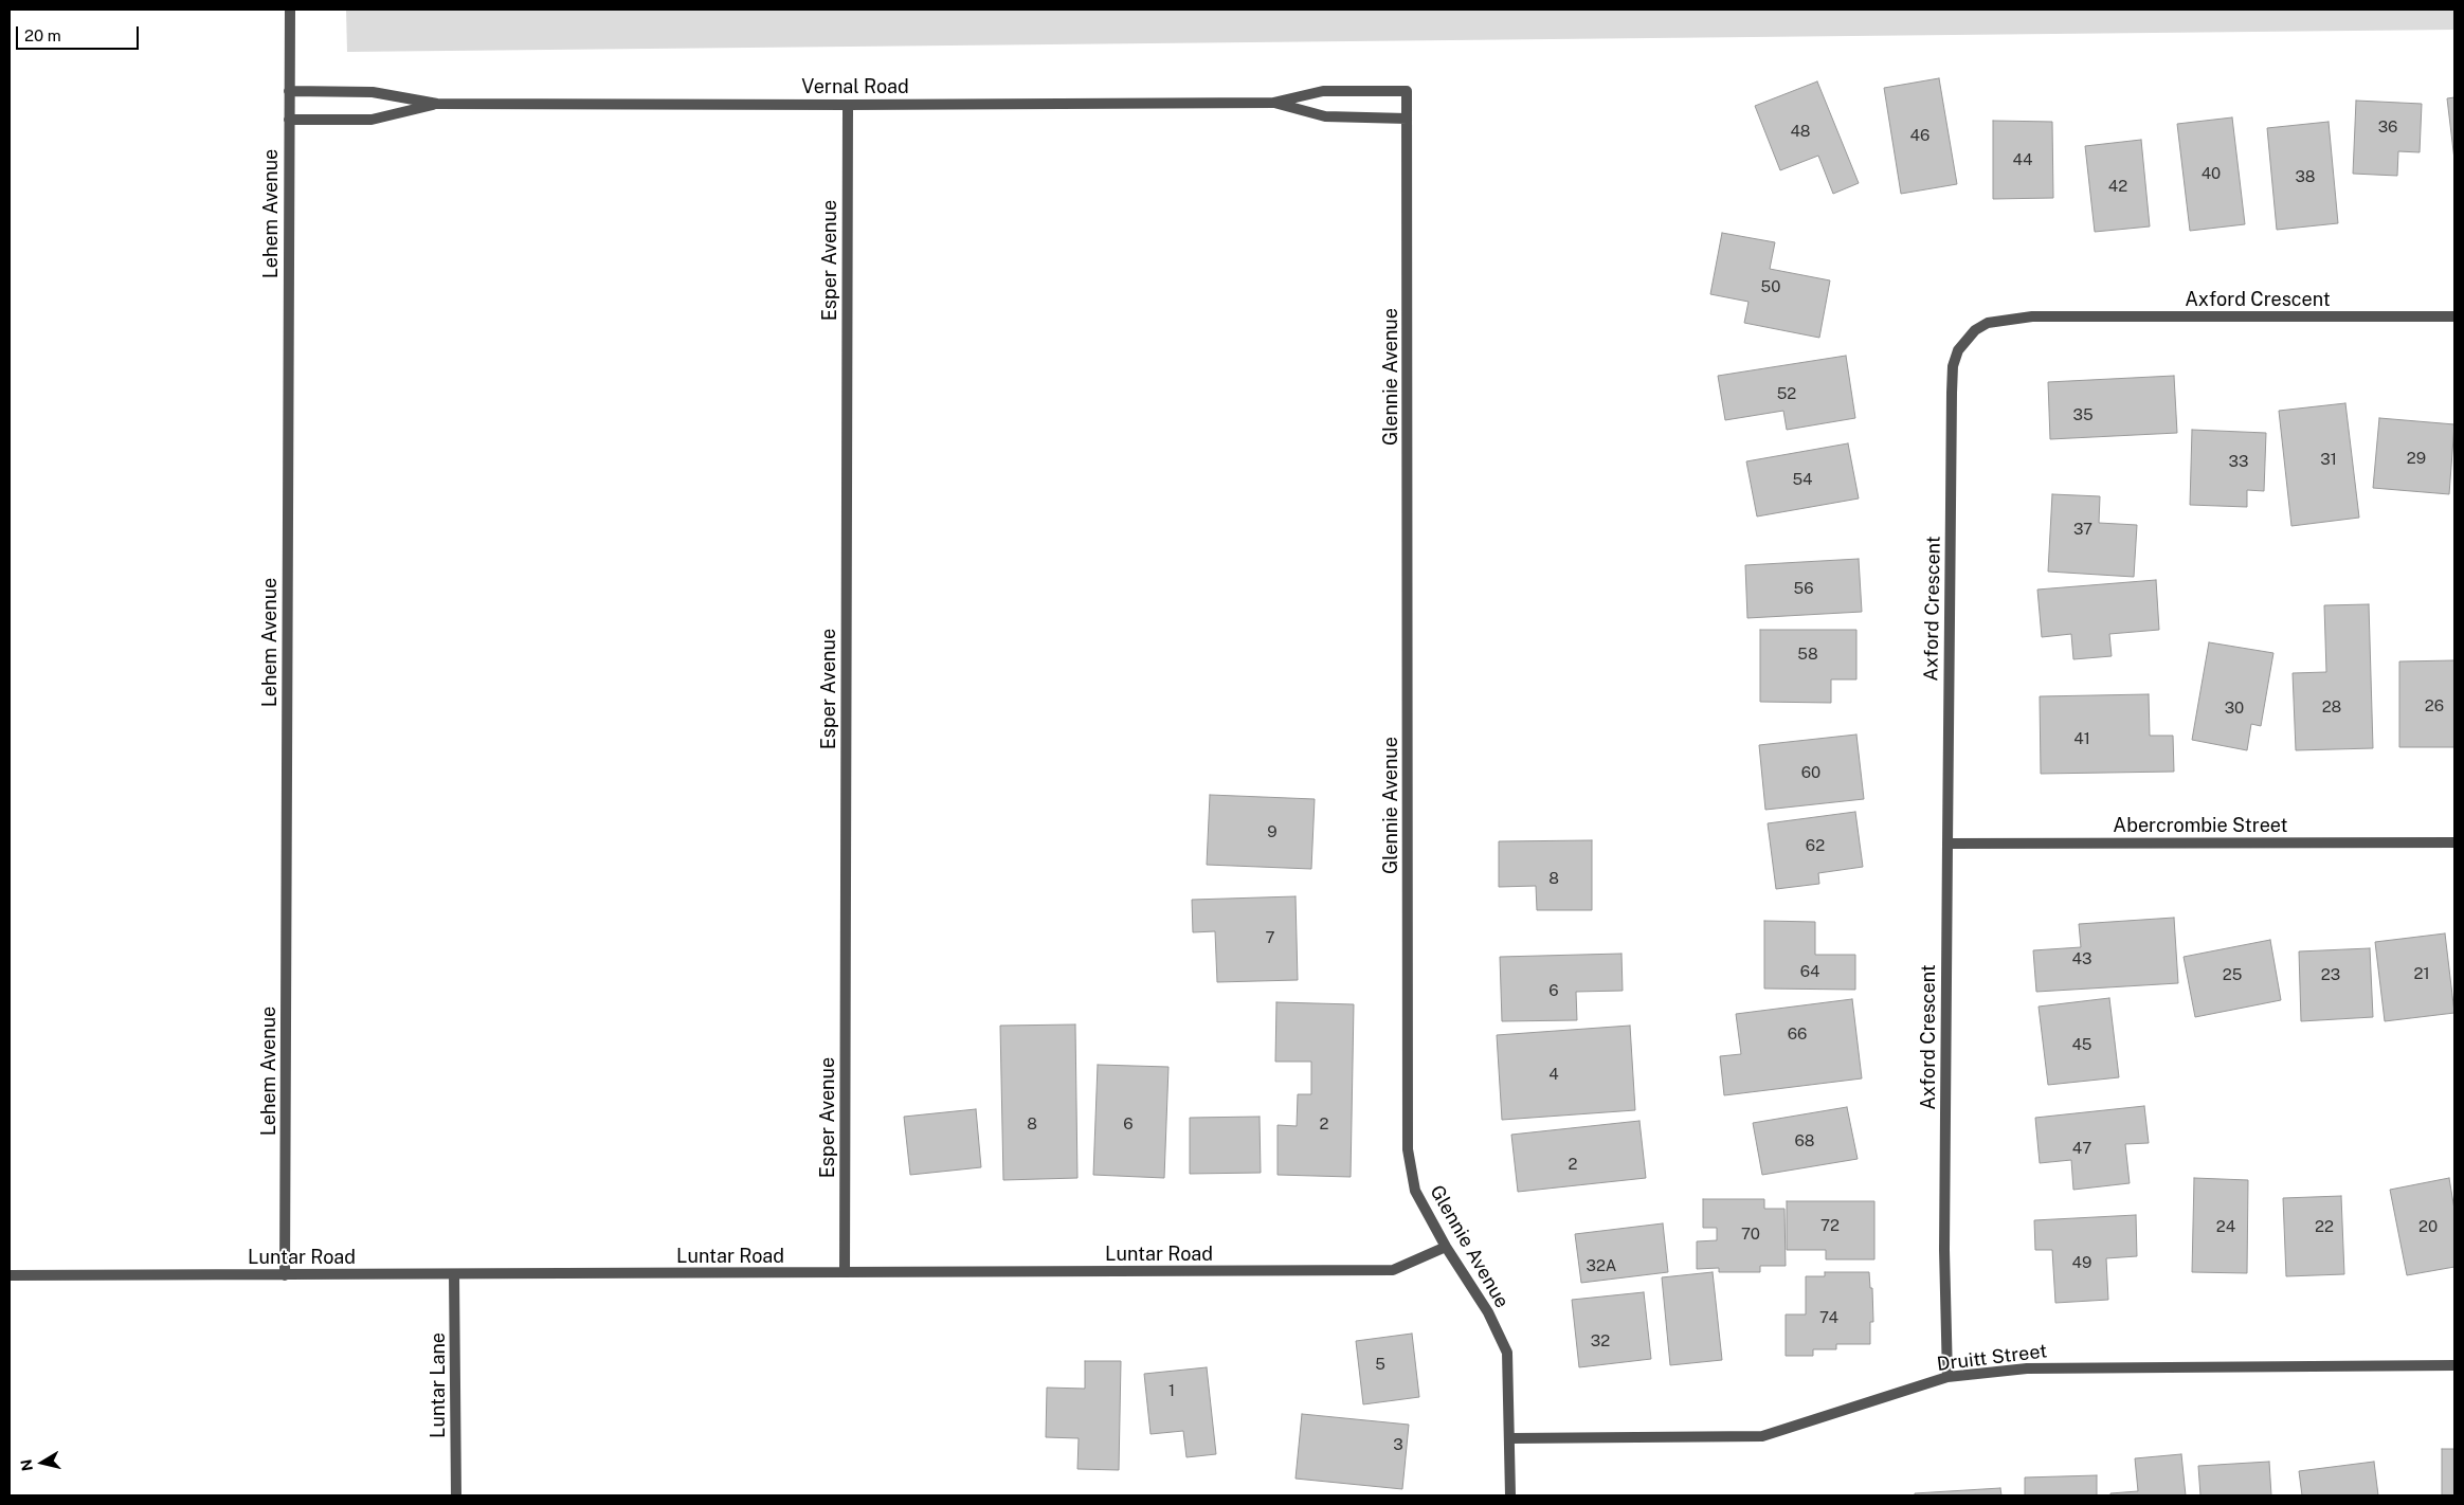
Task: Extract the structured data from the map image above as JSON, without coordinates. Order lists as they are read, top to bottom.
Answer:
{
  "streets": {
    "street": [
      "Vernal Road",
      "Lehem Avenue",
      "Esper Avenue",
      "Axford Crescent",
      "Glennie Avenue",
      "Abercrombie Street",
      "Luntar Road",
      "Druitt Street",
      "Luntar Lane"
    ]
  },
  "crossings": [
    ["Vernal Road", "Lehem Avenue"],
    ["Vernal Road", "Esper Avenue"],
    ["Vernal Road", "Glennie Avenue"],
    ["Lehem Avenue", "Luntar Road"],
    ["Esper Avenue", "Luntar Road"],
    ["Axford Crescent", "Abercrombie Street"],
    ["Axford Crescent", "Druitt Street"],
    ["Glennie Avenue", "Luntar Road"],
    ["Glennie Avenue", "Druitt Street"],
    ["Luntar Road", "Luntar Lane"]
  ],
  "house_numbers": [
    "36",
    "48",
    "46",
    "44",
    "40",
    "38",
    "42",
    "50",
    "52",
    "35",
    "29",
    "31",
    "33",
    "54",
    "37",
    "56",
    "58",
    "26",
    "28",
    "30",
    "41",
    "60",
    "9",
    "62",
    "8",
    "7",
    "43",
    "64",
    "21",
    "25",
    "23",
    "6",
    "66",
    "45",
    "4",
    "8",
    "6",
    "2",
    "68",
    "47",
    "2",
    "72",
    "24",
    "22",
    "20",
    "70",
    "49",
    "32A",
    "74",
    "32",
    "5",
    "1",
    "3"
  ],
  "scale_bar": "20 m",
  "north": "left"
}
